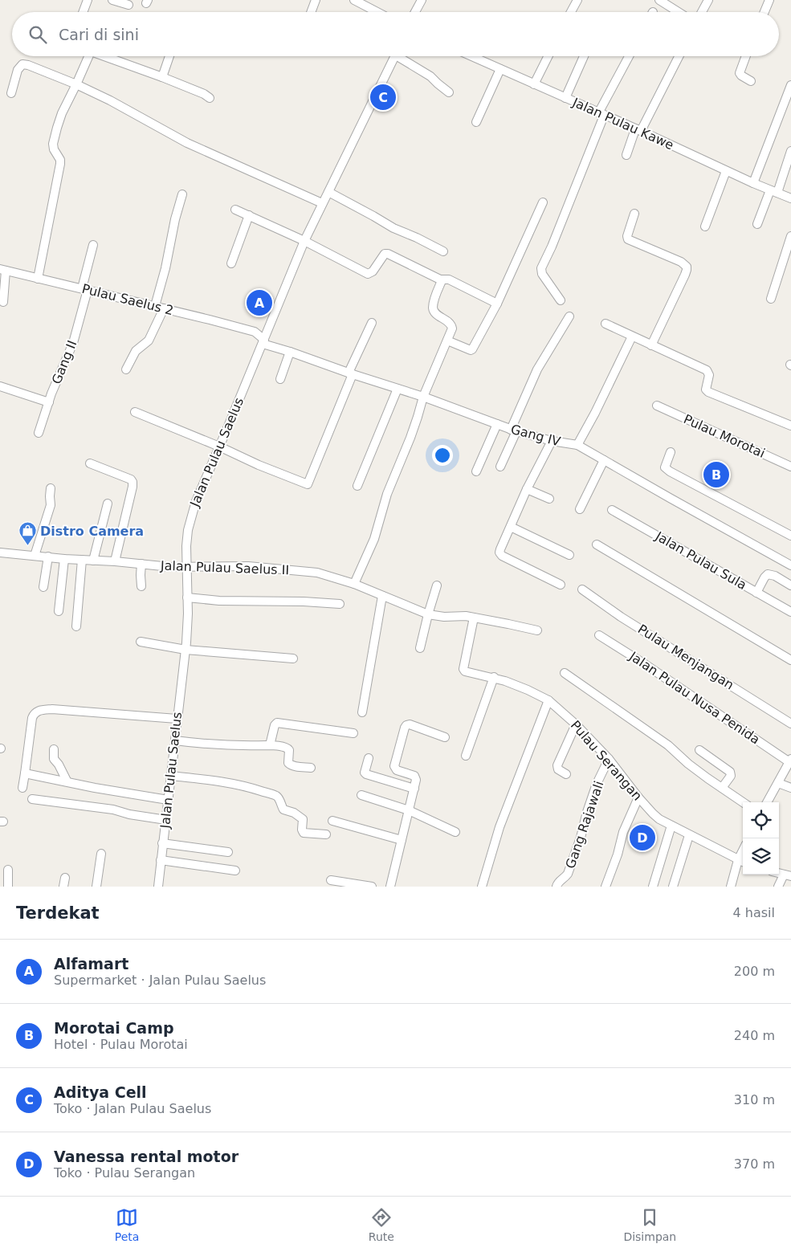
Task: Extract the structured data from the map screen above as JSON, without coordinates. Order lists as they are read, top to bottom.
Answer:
{
  "streets": {
    "street": [
      "Jalan Pulau Kawe",
      "Pulau Saelus 2",
      "Gang II",
      "Gang IV",
      "Pulau Morotai",
      "Jalan Pulau Saelus",
      "Jalan Pulau Sula",
      "Jalan Pulau Saelus II",
      "Pulau Menjangan",
      "Jalan Pulau Nusa Penida",
      "Pulau Serangan",
      "Gang Rajawali"
    ]
  },
  "crossings": [
    ["Pulau Saelus 2", "Gang II"],
    ["Pulau Saelus 2", "Gang IV"],
    ["Pulau Saelus 2", "Jalan Pulau Saelus"],
    ["Gang IV", "Jalan Pulau Saelus"],
    ["Jalan Pulau Saelus", "Jalan Pulau Saelus II"],
    ["Jalan Pulau Saelus II", "Pulau Serangan"],
    ["Pulau Serangan", "Gang Rajawali"]
  ],
  "places": {
    "shop": ["Distro Camera"]
  },
  "page": {
    "search": "Cari di sini",
    "pins": [
      "C",
      "A",
      "B",
      "D"
    ],
    "heading": ["Terdekat", "4 hasil"],
    "list": [
      {
        "mark": "A",
        "name": "Alfamart",
        "note": "Supermarket · Jalan Pulau Saelus",
        "value": "200 m"
      },
      {
        "mark": "B",
        "name": "Morotai Camp",
        "note": "Hotel · Pulau Morotai",
        "value": "240 m"
      },
      {
        "mark": "C",
        "name": "Aditya Cell",
        "note": "Toko · Jalan Pulau Saelus",
        "value": "310 m"
      },
      {
        "mark": "D",
        "name": "Vanessa rental motor",
        "note": "Toko · Pulau Serangan",
        "value": "370 m"
      }
    ],
    "nav": ["Peta", "Rute", "Disimpan"]
  }
}
